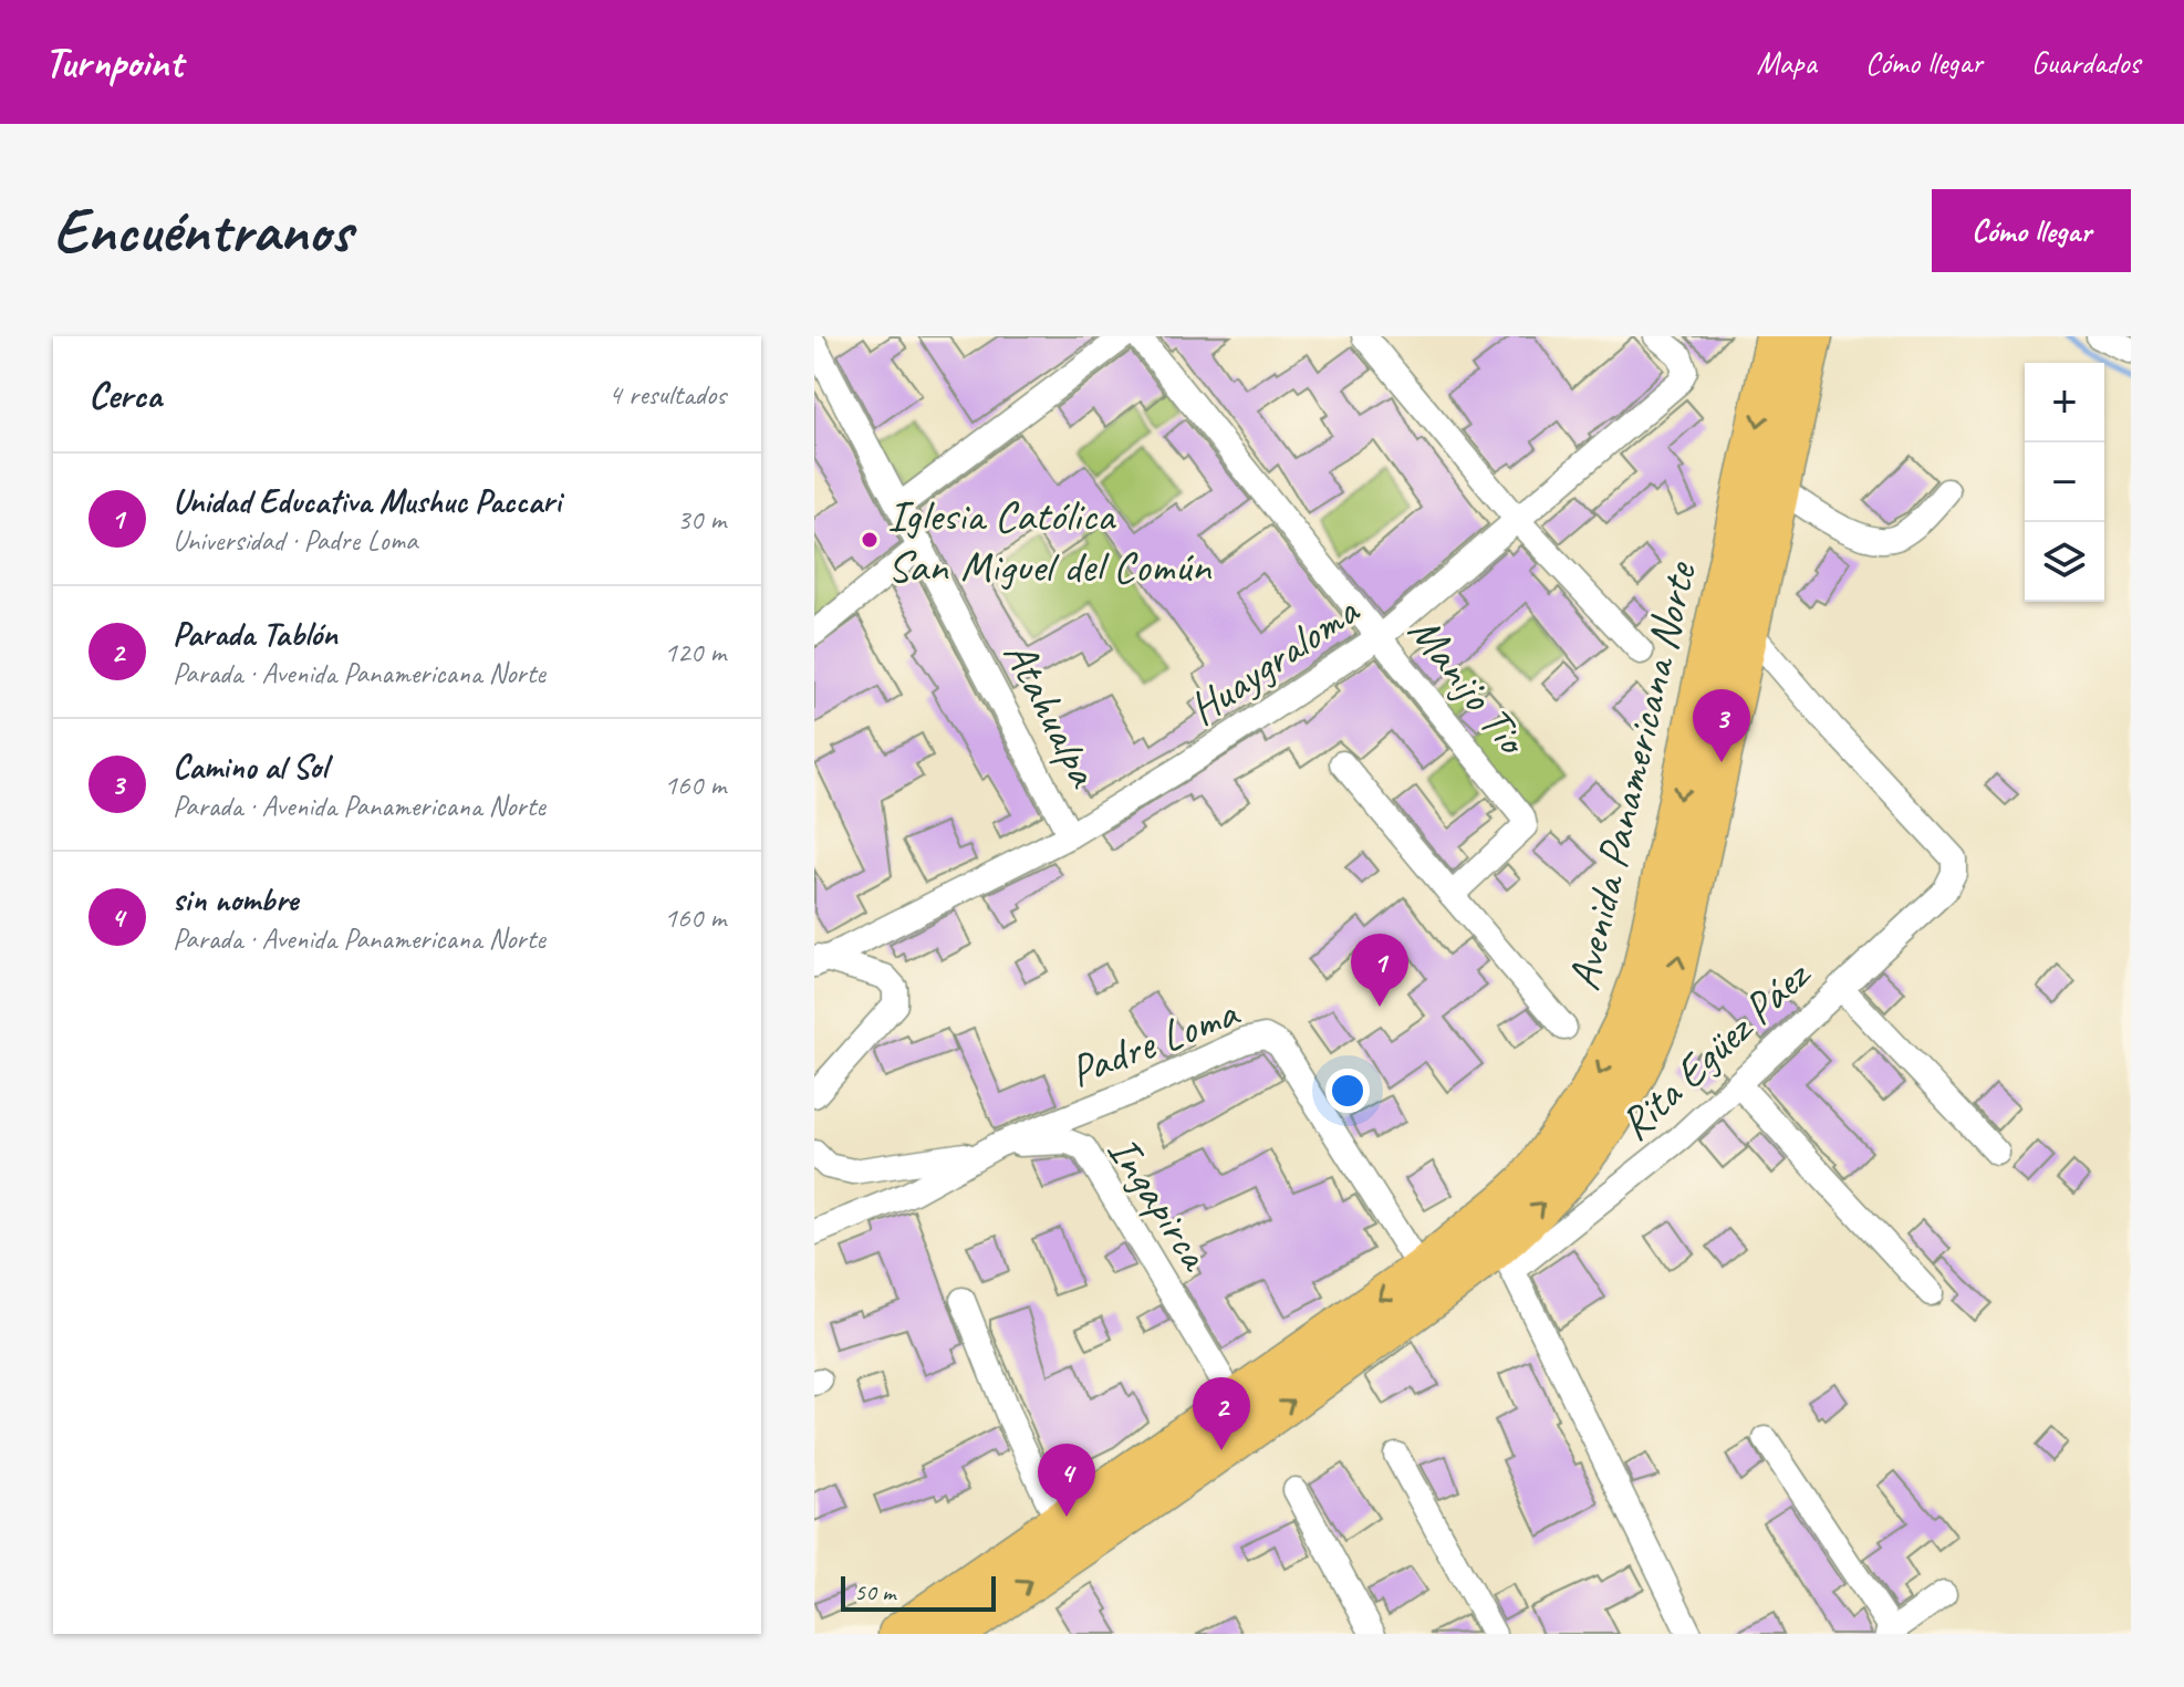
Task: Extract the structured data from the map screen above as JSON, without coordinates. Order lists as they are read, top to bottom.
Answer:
{
  "streets": {
    "highway": ["Avenida Panamericana Norte"],
    "street": [
      "Huaygraloma",
      "Manijo Tio",
      "Atahualpa",
      "Padre Loma",
      "Rita Egüez Páez",
      "Ingapirca"
    ]
  },
  "crossings": [
    ["Huaygraloma", "Manijo Tio"],
    ["Huaygraloma", "Atahualpa"],
    ["Avenida Panamericana Norte", "Padre Loma"],
    ["Avenida Panamericana Norte", "Rita Egüez Páez"],
    ["Avenida Panamericana Norte", "Ingapirca"],
    ["Padre Loma", "Ingapirca"]
  ],
  "places": ["Iglesia Católica San Miguel del Común"],
  "scale_bar": "50 m",
  "page": {
    "header": "Turnpoint",
    "nav": ["Mapa", "Cómo llegar", "Guardados"],
    "buttons": "Cómo llegar",
    "title": "Encuéntranos",
    "heading": ["Cerca", "4 resultados"],
    "map_buttons": ["+", "−"],
    "list": [
      {
        "mark": "1",
        "name": "Unidad Educativa Mushuc Paccari",
        "note": "Universidad · Padre Loma",
        "value": "30 m"
      },
      {
        "mark": "2",
        "name": "Parada Tablón",
        "note": "Parada · Avenida Panamericana Norte",
        "value": "120 m"
      },
      {
        "mark": "3",
        "name": "Camino al Sol",
        "note": "Parada · Avenida Panamericana Norte",
        "value": "160 m"
      },
      {
        "mark": "4",
        "name": "sin nombre",
        "note": "Parada · Avenida Panamericana Norte",
        "value": "160 m"
      }
    ],
    "pins": [
      "3",
      "1",
      "2",
      "4"
    ],
    "scale": "50 m"
  }
}
